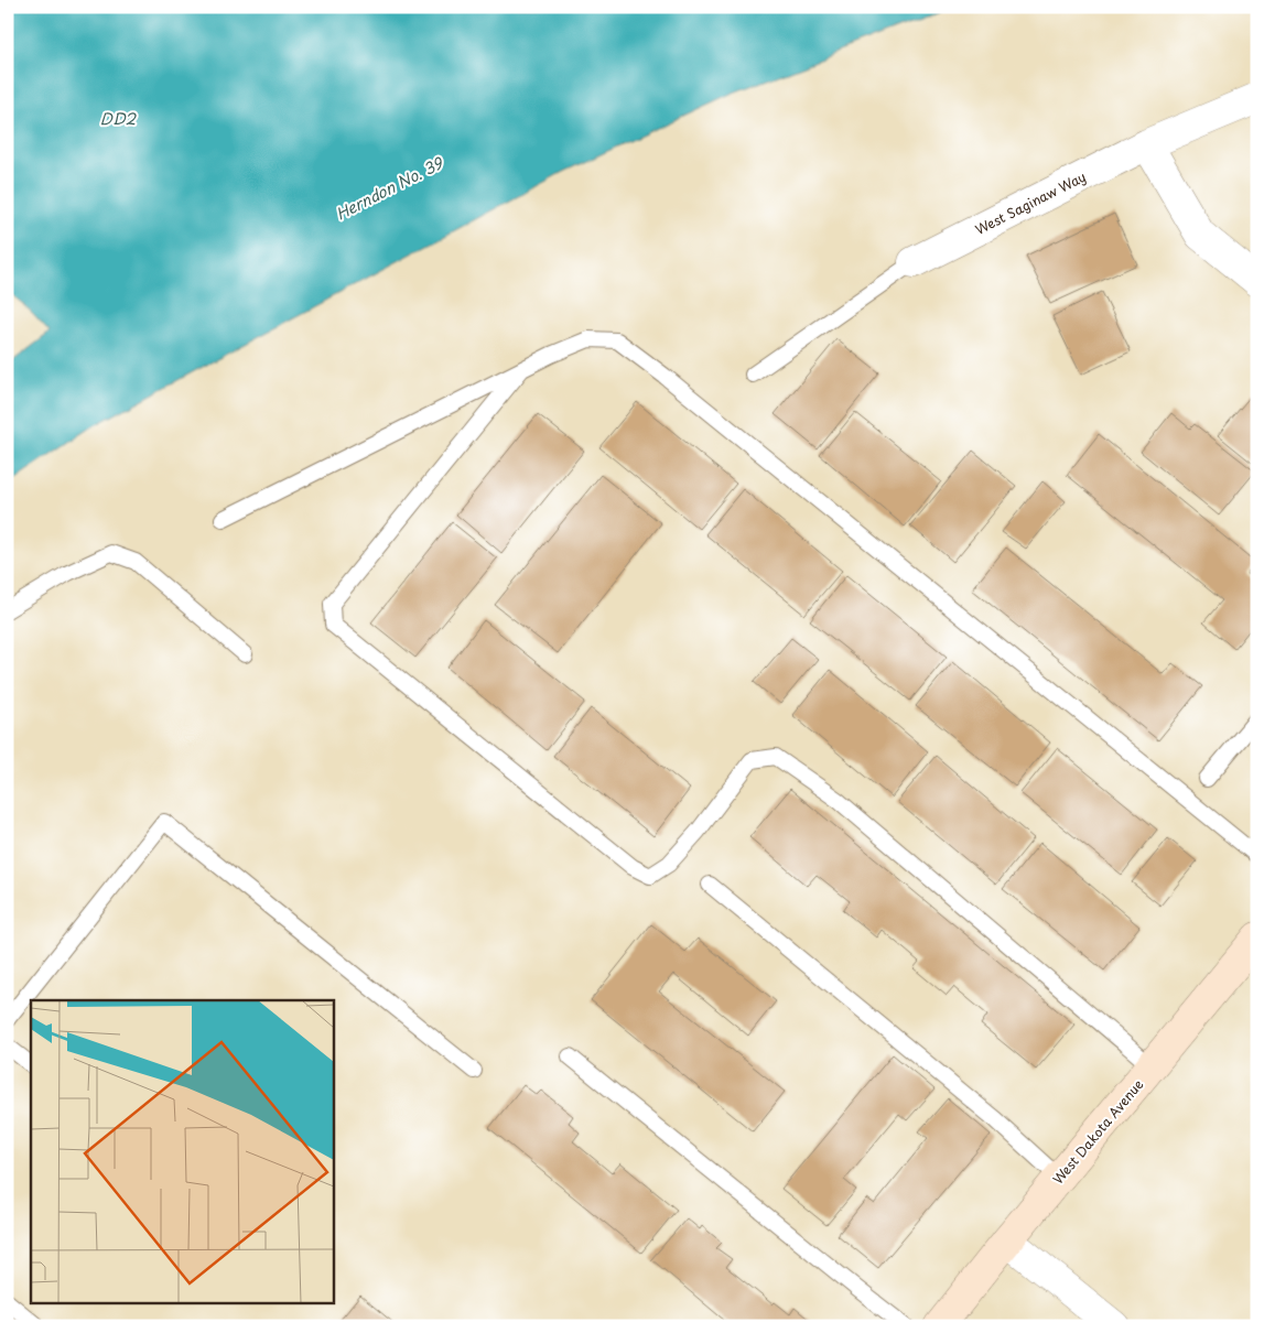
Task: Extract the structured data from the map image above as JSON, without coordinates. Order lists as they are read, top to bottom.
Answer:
{
  "streets": {
    "street": ["West Saginaw Way", "West Dakota Avenue"]
  },
  "water": ["DD2", "Herndon No. 39"]
}
